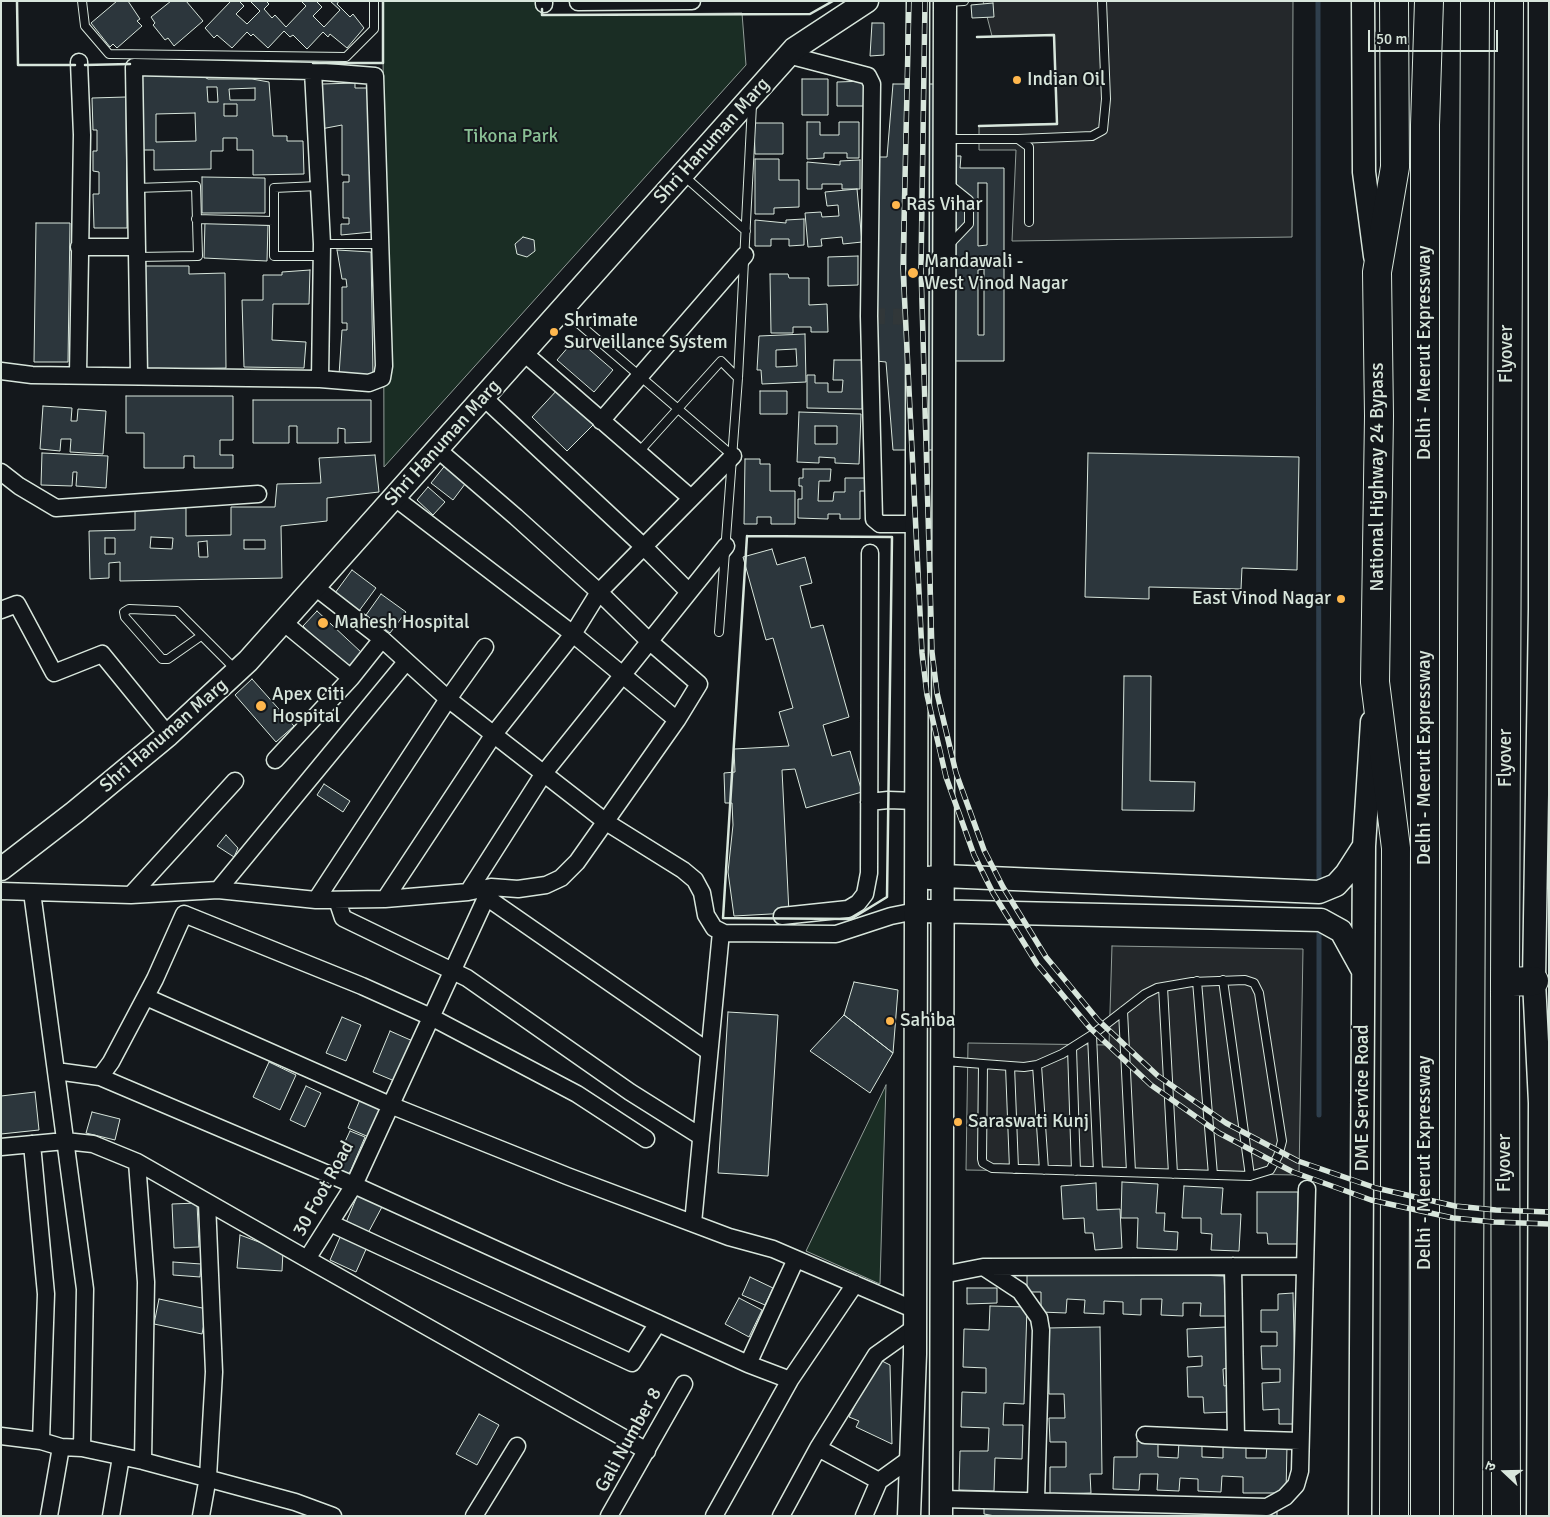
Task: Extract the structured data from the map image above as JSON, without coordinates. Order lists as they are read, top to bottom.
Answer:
{
  "streets": {
    "highway": ["Delhi - Meerut Expressway", "Flyover", "National Highway 24 Bypass"],
    "street": [
      "Shri Hanuman Marg",
      "DME Service Road",
      "30 Foot Road",
      "Gali Number 8"
    ]
  },
  "crossings": [
    ["National Highway 24 Bypass", "DME Service Road"]
  ],
  "parks": ["Tikona Park"],
  "places": [
    "Indian Oil",
    "Ras Vihar",
    "Mandawali - West Vinod Nagar",
    "Shrimate Surveillance System",
    "East Vinod Nagar",
    "Mahesh Hospital",
    "Apex Citi Hospital",
    "Sahiba",
    "Saraswati Kunj"
  ],
  "scale_bar": "50 m",
  "north": "left"
}
